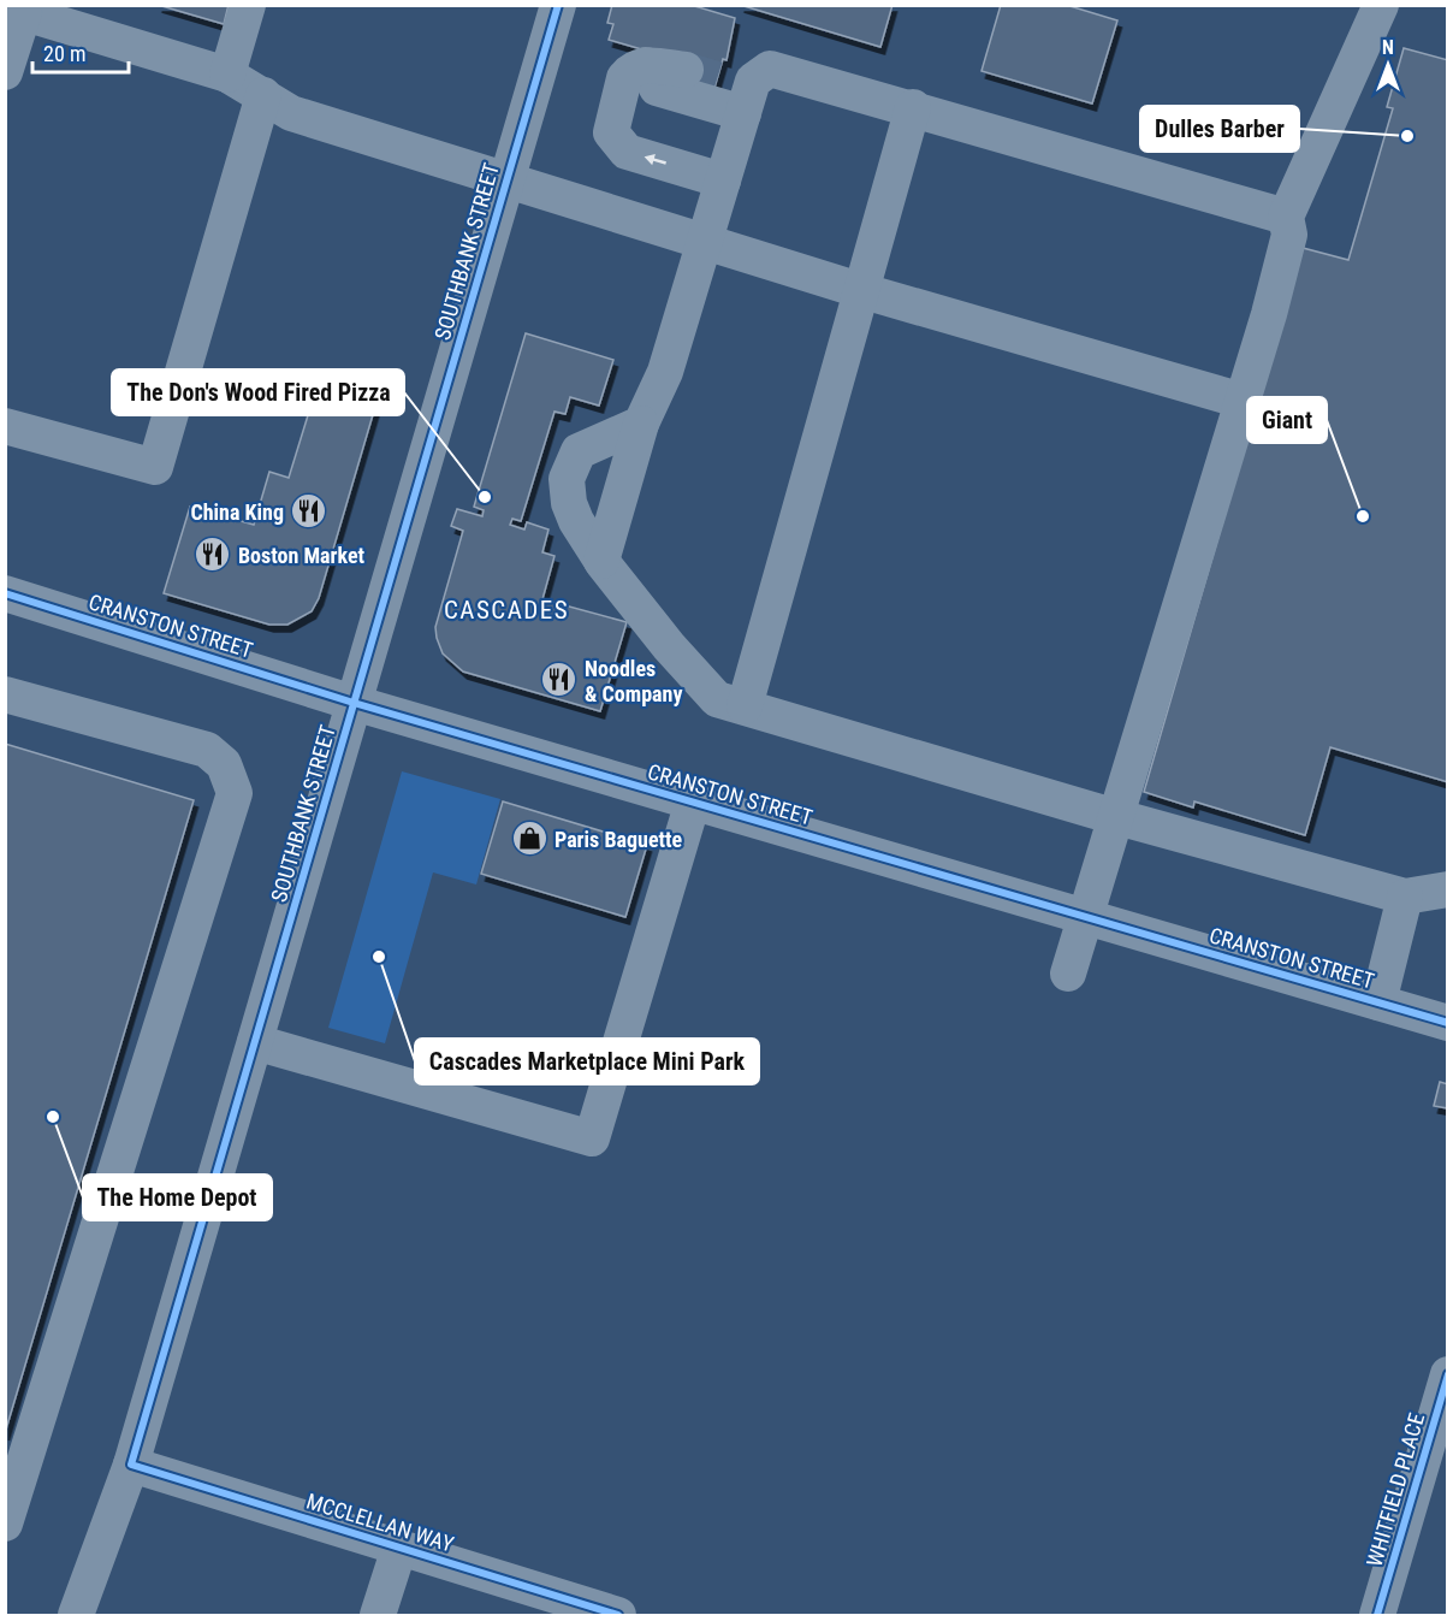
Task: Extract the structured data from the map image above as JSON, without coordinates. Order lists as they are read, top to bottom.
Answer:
{
  "streets": {
    "street": [
      "SOUTHBANK STREET",
      "CRANSTON STREET",
      "WHITFIELD PLACE",
      "MCCLELLAN WAY"
    ]
  },
  "crossings": [
    ["SOUTHBANK STREET", "CRANSTON STREET"],
    ["SOUTHBANK STREET", "MCCLELLAN WAY"]
  ],
  "districts": ["CASCADES"],
  "places": {
    "other": [
      "Dulles Barber",
      "The Don's Wood Fired Pizza",
      "Giant",
      "Cascades Marketplace Mini Park",
      "The Home Depot"
    ],
    "restaurant": ["China King", "Boston Market", "Noodles & Company"],
    "shop": ["Paris Baguette"]
  },
  "scale_bar": "20 m",
  "north": "top"
}
